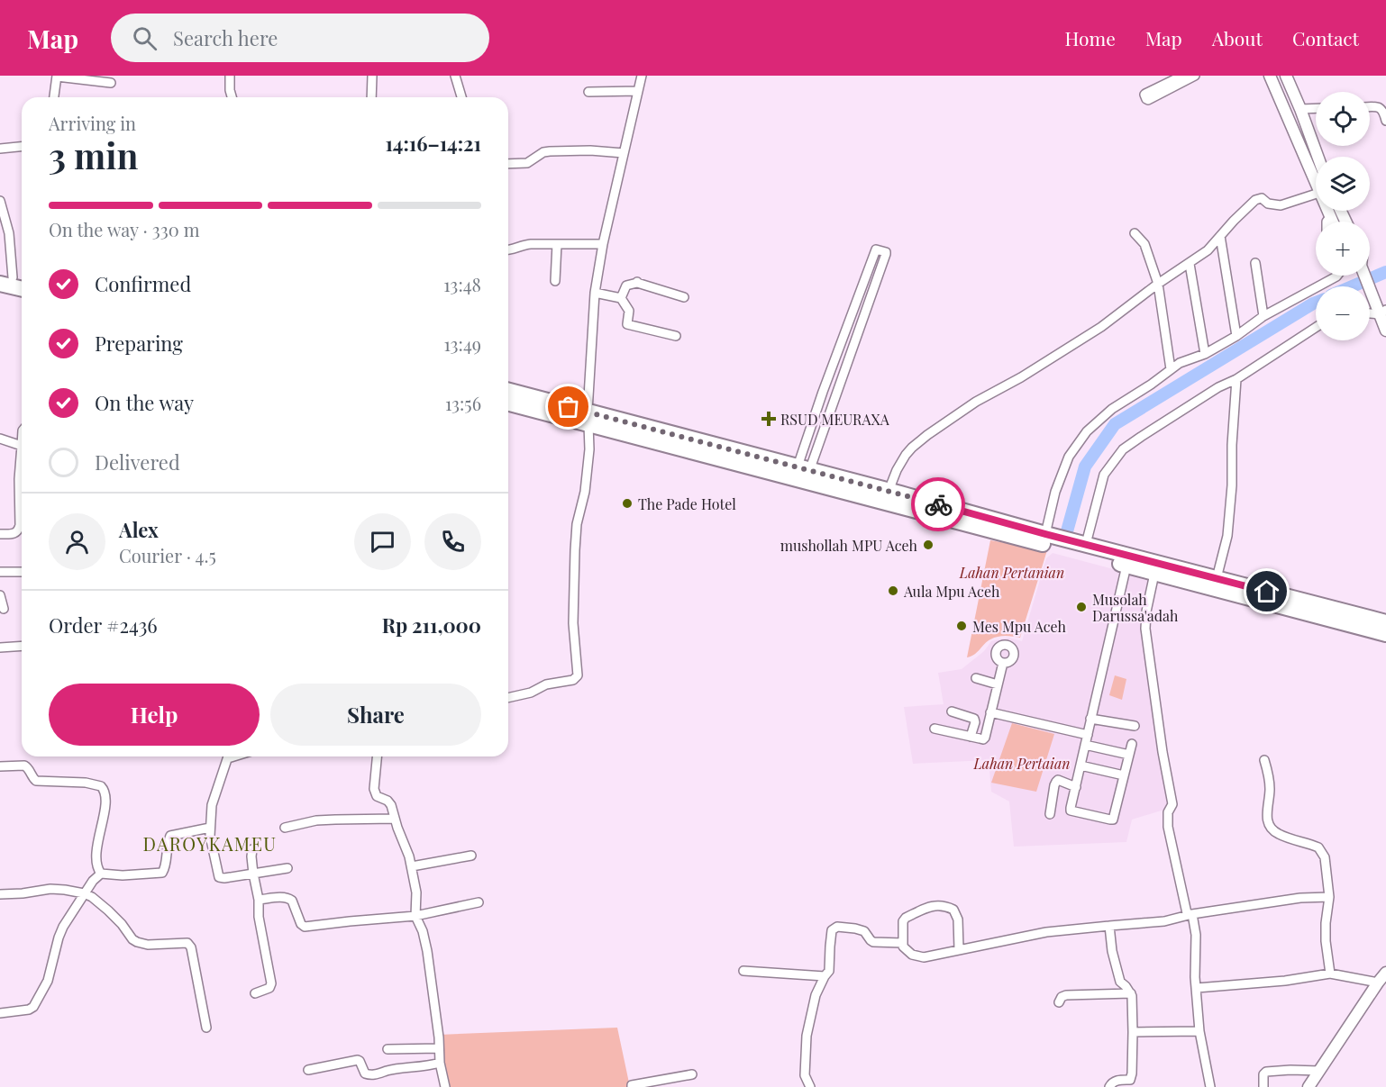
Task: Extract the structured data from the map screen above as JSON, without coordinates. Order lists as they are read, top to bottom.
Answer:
{
  "districts": ["DAROYKAMEU"],
  "parks": ["Lahan Pertanian", "Lahan Pertaian"],
  "places": {
    "health": ["RSUD MEURAXA"],
    "other": [
      "The Pade Hotel",
      "mushollah MPU Aceh",
      "Aula Mpu Aceh",
      "Musolah Darussa'adah",
      "Mes Mpu Aceh"
    ]
  },
  "page": {
    "header": "Map",
    "search": "Search here",
    "nav": [
      "Home",
      "Map",
      "About",
      "Contact"
    ],
    "map_buttons": ["+", "−"],
    "heading": ["3 min", "Arriving in", "14:16–14:21"],
    "panel": [
      "Alex",
      "Courier · 4.5",
      "Order #2436",
      "Rp 211,000"
    ],
    "bar": "On the way · 330 m",
    "list": [
      ["Confirmed", "13:48"],
      ["Preparing", "13:49"],
      ["On the way", "13:56"],
      "Delivered"
    ],
    "buttons": ["Help", "Share"]
  }
}
